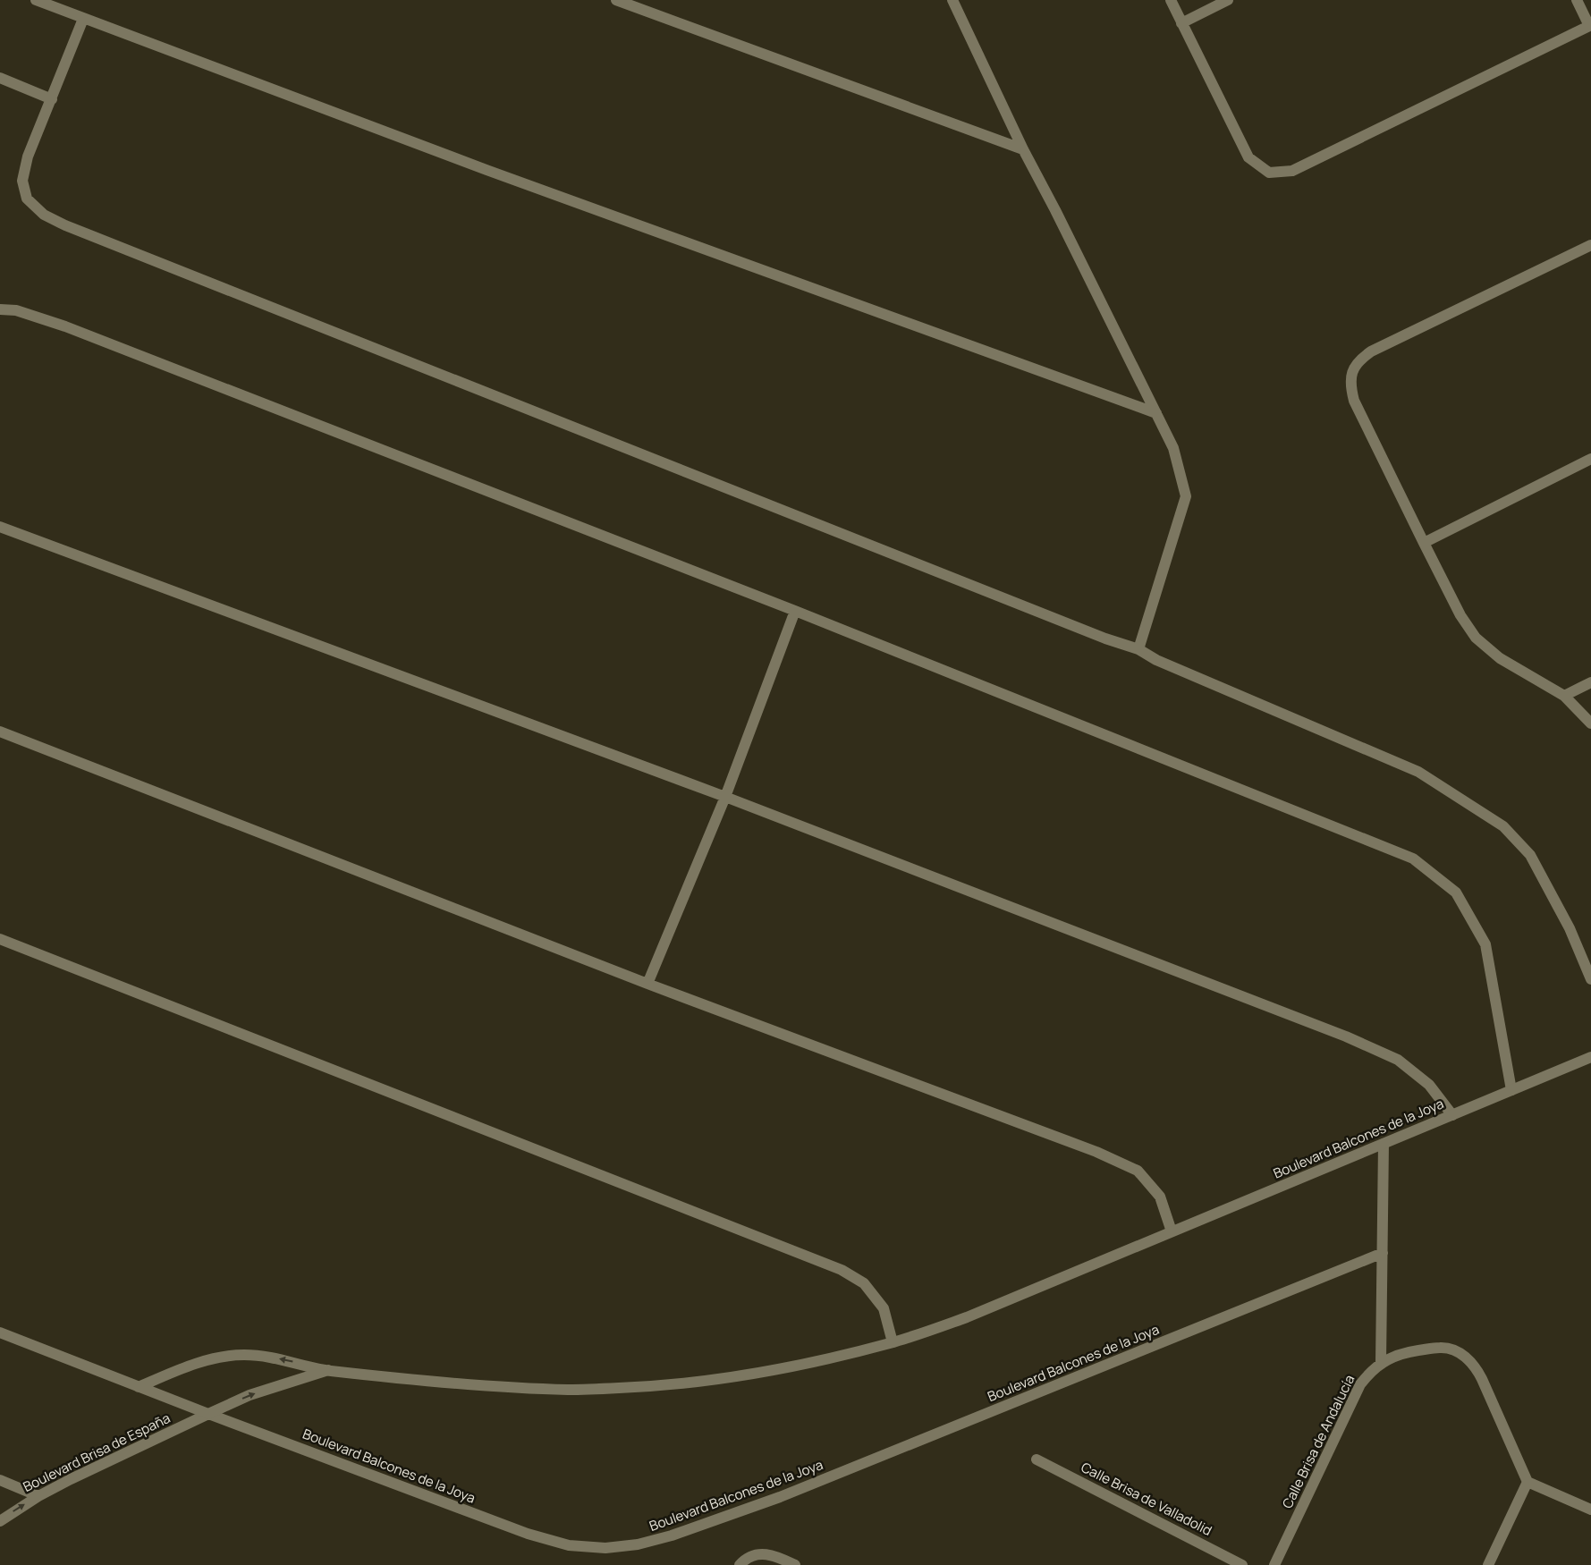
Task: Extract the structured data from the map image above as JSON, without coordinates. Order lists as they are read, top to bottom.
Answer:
{
  "streets": {
    "street": [
      "Boulevard Balcones de la Joya",
      "Calle Brisa de Andalucía",
      "Boulevard Brisa de España",
      "Calle Brisa de Valladolid"
    ]
  },
  "crossings": [
    ["Boulevard Balcones de la Joya", "Boulevard Brisa de España"]
  ]
}
